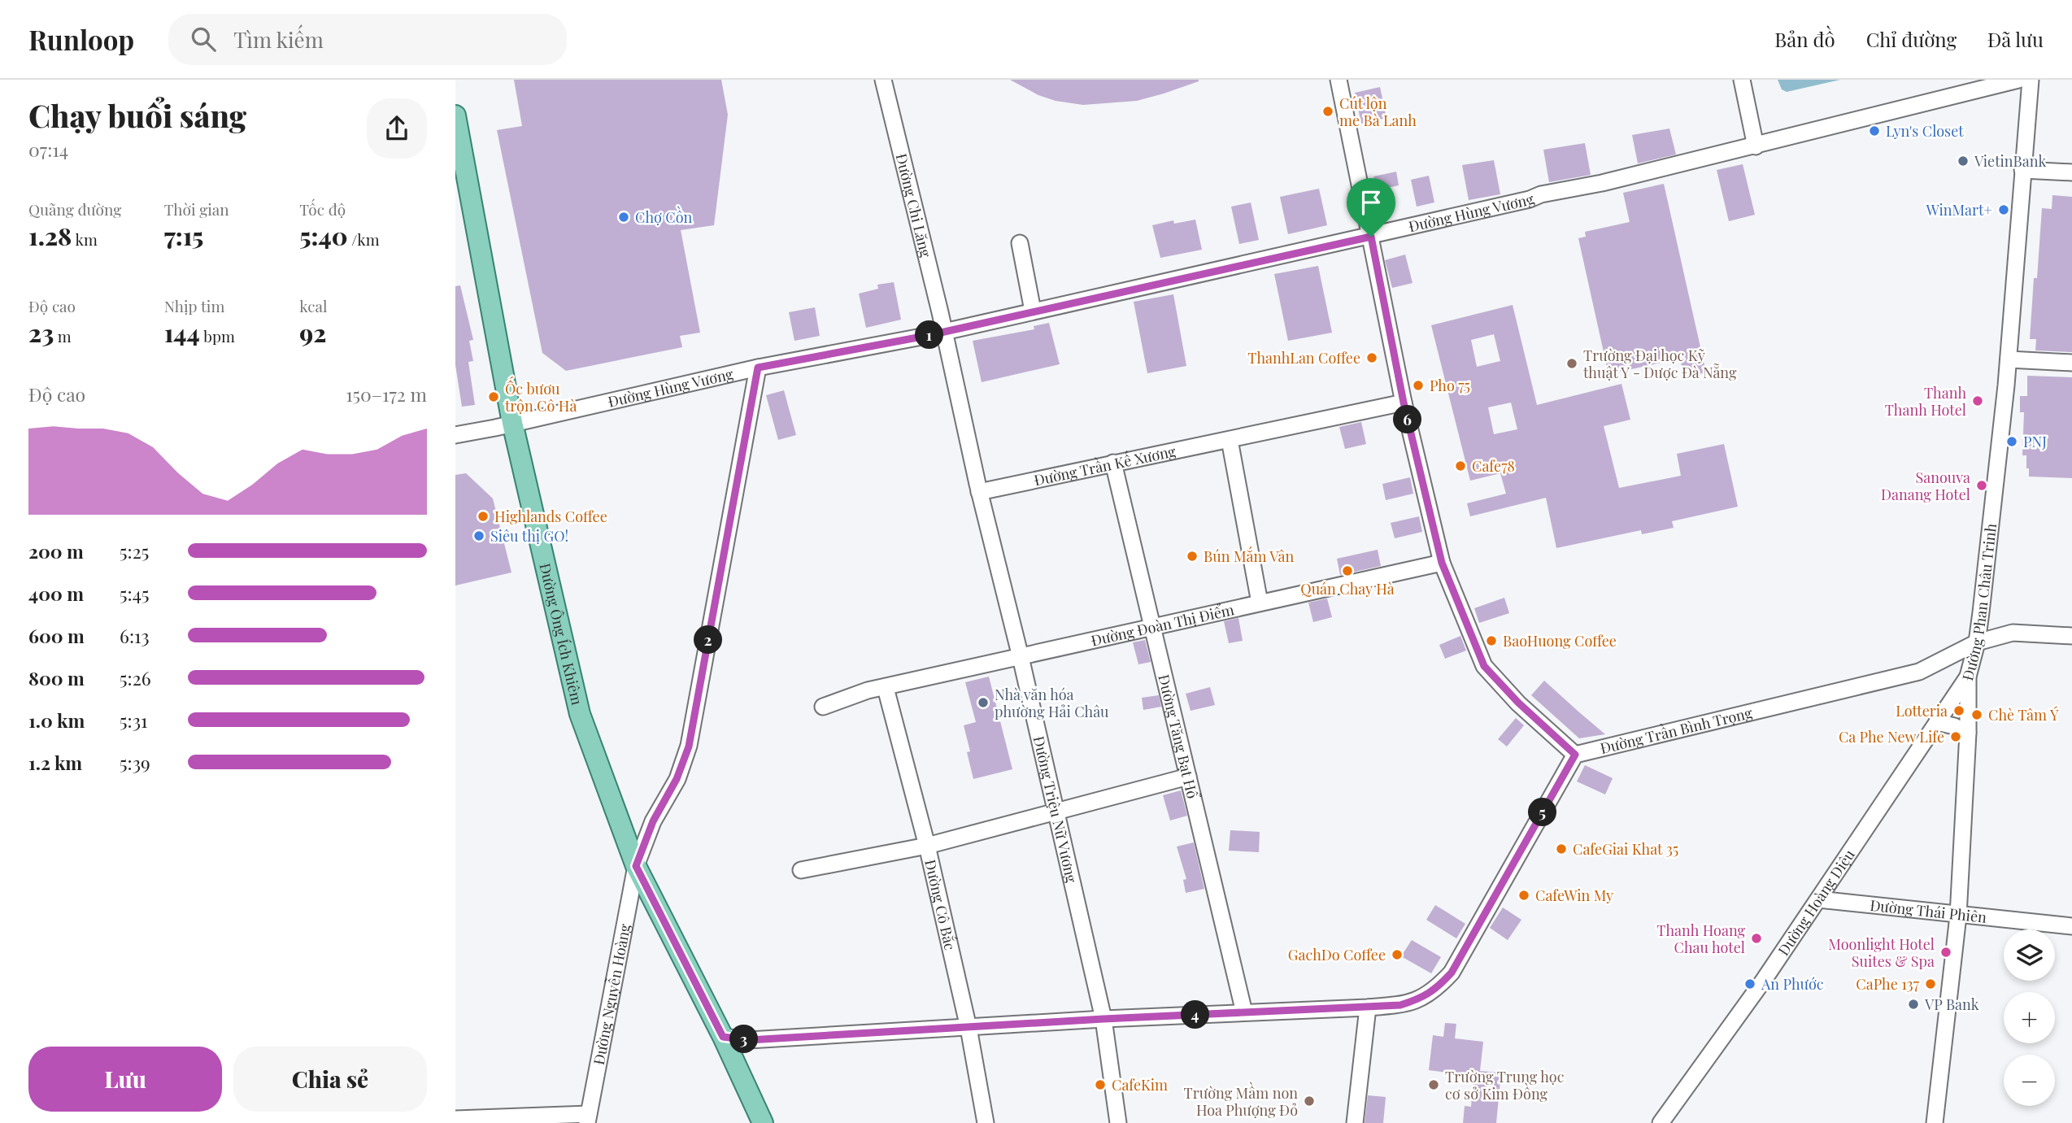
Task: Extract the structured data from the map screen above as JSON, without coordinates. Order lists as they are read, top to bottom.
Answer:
{
  "streets": {
    "main road": ["Đường Ông Ích Khiêm"],
    "street": [
      "Đường Chi Lăng",
      "Đường Hùng Vương",
      "Đường Trần Kế Xương",
      "Đường Phan Châu Trinh",
      "Đường Đoàn Thị Điểm",
      "Đường Trần Bình Trọng",
      "Đường Tăng Bạt Hổ",
      "Đường Triệu Nữ Vương",
      "Đường Hoàng Diệu",
      "Đường Cô Bắc",
      "Đường Thái Phiên",
      "Đường Nguyễn Hoàng"
    ]
  },
  "crossings": [
    ["Đường Chi Lăng", "Đường Hùng Vương"],
    ["Đường Chi Lăng", "Đường Triệu Nữ Vương"],
    ["Đường Hùng Vương", "Đường Ông Ích Khiêm"],
    ["Đường Hùng Vương", "Đường Triệu Nữ Vương"],
    ["Đường Hùng Vương", "Đường Nguyễn Hoàng"],
    ["Đường Trần Kế Xương", "Đường Tăng Bạt Hổ"],
    ["Đường Trần Kế Xương", "Đường Triệu Nữ Vương"],
    ["Đường Phan Châu Trinh", "Đường Trần Bình Trọng"],
    ["Đường Phan Châu Trinh", "Đường Hoàng Diệu"],
    ["Đường Phan Châu Trinh", "Đường Thái Phiên"],
    ["Đường Đoàn Thị Điểm", "Đường Tăng Bạt Hổ"],
    ["Đường Đoàn Thị Điểm", "Đường Triệu Nữ Vương"],
    ["Đường Đoàn Thị Điểm", "Đường Cô Bắc"],
    ["Đường Ông Ích Khiêm", "Đường Nguyễn Hoàng"],
    ["Đường Hoàng Diệu", "Đường Thái Phiên"]
  ],
  "places": [
    "Cút lộn me Bà Lanh",
    "Lyn's Closet",
    "VietinBank",
    "WinMart+",
    "Chợ Cồn",
    "ThanhLan Coffee",
    "Trường Đại học Kỹ thuật Y - Dược Đà Nẵng",
    "Pho 75",
    "Ốc bươu trộn Cô Hà",
    "Thanh Thanh Hotel",
    "PNJ",
    "Cafe78",
    "Sanouva Danang Hotel",
    "Highlands Coffee",
    "Siêu thị GO!",
    "Bún Mắm Vân",
    "Quán Chay Hà",
    "BaoHuong Coffee",
    "Nhà văn hóa phường Hải Châu",
    "Lotteria",
    "Chè Tâm Ý",
    "Ca Phe New Life",
    "CafeGiai Khat 35",
    "CafeWin My",
    "Thanh Hoang Chau hotel",
    "Moonlight Hotel Suites & Spa",
    "GachDo Coffee",
    "An Phước",
    "CaPhe 137",
    "VP Bank",
    "CafeKim",
    "Trường Trung học cơ sở Kim Đồng",
    "Trường Mầm non Hoa Phượng Đỏ"
  ],
  "page": {
    "header": "Runloop",
    "search": "Tìm kiếm",
    "nav": ["Bản đồ", "Chỉ đường", "Đã lưu"],
    "heading": ["Chạy buổi sáng", "07:14"],
    "stats": [
      ["Quãng đường", "1.28 km"],
      ["Thời gian", "7:15"],
      ["Tốc độ", "5:40 /km"],
      ["Độ cao", "23 m"],
      ["Nhịp tim", "144 bpm"],
      ["kcal", "92"]
    ],
    "pins": [
      "1",
      "6",
      "2",
      "5",
      "4",
      "3"
    ],
    "chart": ["Độ cao", "150–172 m"],
    "list": [
      {
        "name": "200 m",
        "note": "5:25"
      },
      {
        "name": "400 m",
        "note": "5:45"
      },
      {
        "name": "600 m",
        "note": "6:13"
      },
      {
        "name": "800 m",
        "note": "5:26"
      },
      {
        "name": "1.0 km",
        "note": "5:31"
      },
      {
        "name": "1.2 km",
        "note": "5:39"
      }
    ],
    "map_buttons": ["+", "−"],
    "buttons": ["Lưu", "Chia sẻ"]
  }
}
